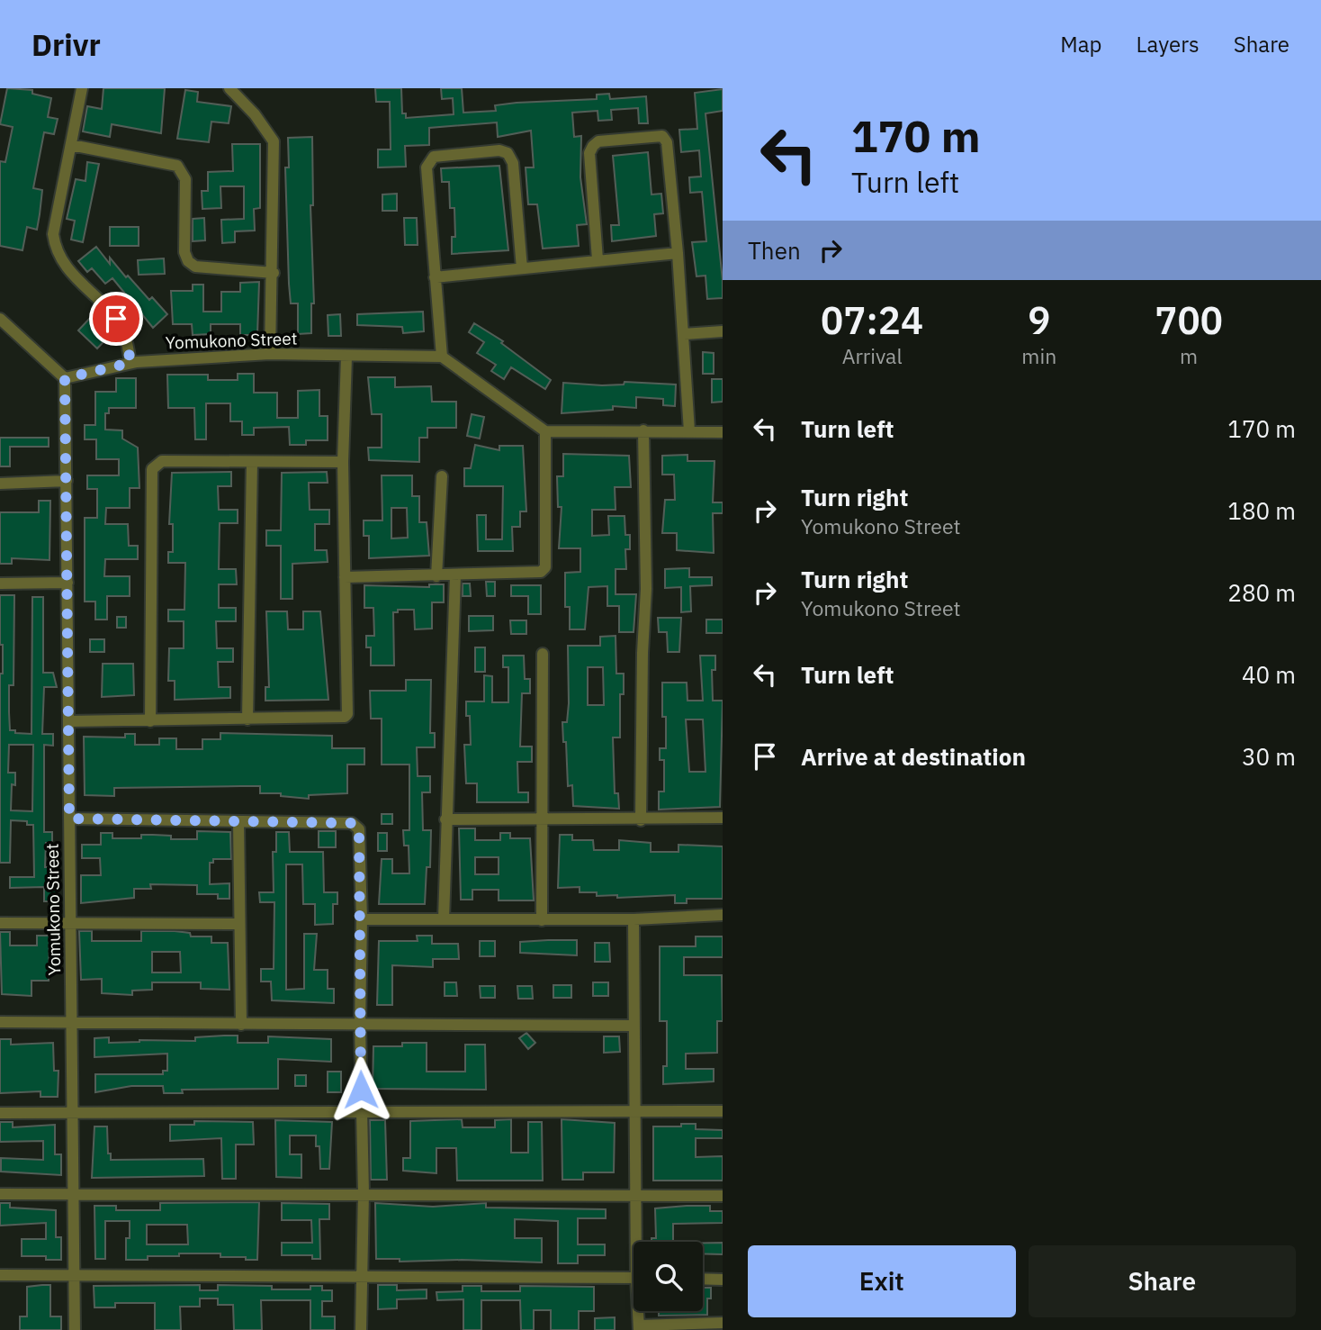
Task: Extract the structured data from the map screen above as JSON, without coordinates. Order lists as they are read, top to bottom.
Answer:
{
  "streets": {
    "street": ["Yomukono Street"]
  },
  "page": {
    "header": "Drivr",
    "nav": ["Map", "Layers", "Share"],
    "turn": ["170 m", "Turn left"],
    "then": "Then",
    "eta": [
      "07:24",
      "Arrival",
      "9",
      "min",
      "700",
      "m"
    ],
    "list": [
      {
        "name": "Turn left",
        "value": "170 m"
      },
      {
        "name": "Turn right",
        "note": "Yomukono Street",
        "value": "180 m"
      },
      {
        "name": "Turn right",
        "note": "Yomukono Street",
        "value": "280 m"
      },
      {
        "name": "Turn left",
        "value": "40 m"
      },
      {
        "name": "Arrive at destination",
        "value": "30 m"
      }
    ],
    "buttons": ["Exit", "Share"]
  }
}
